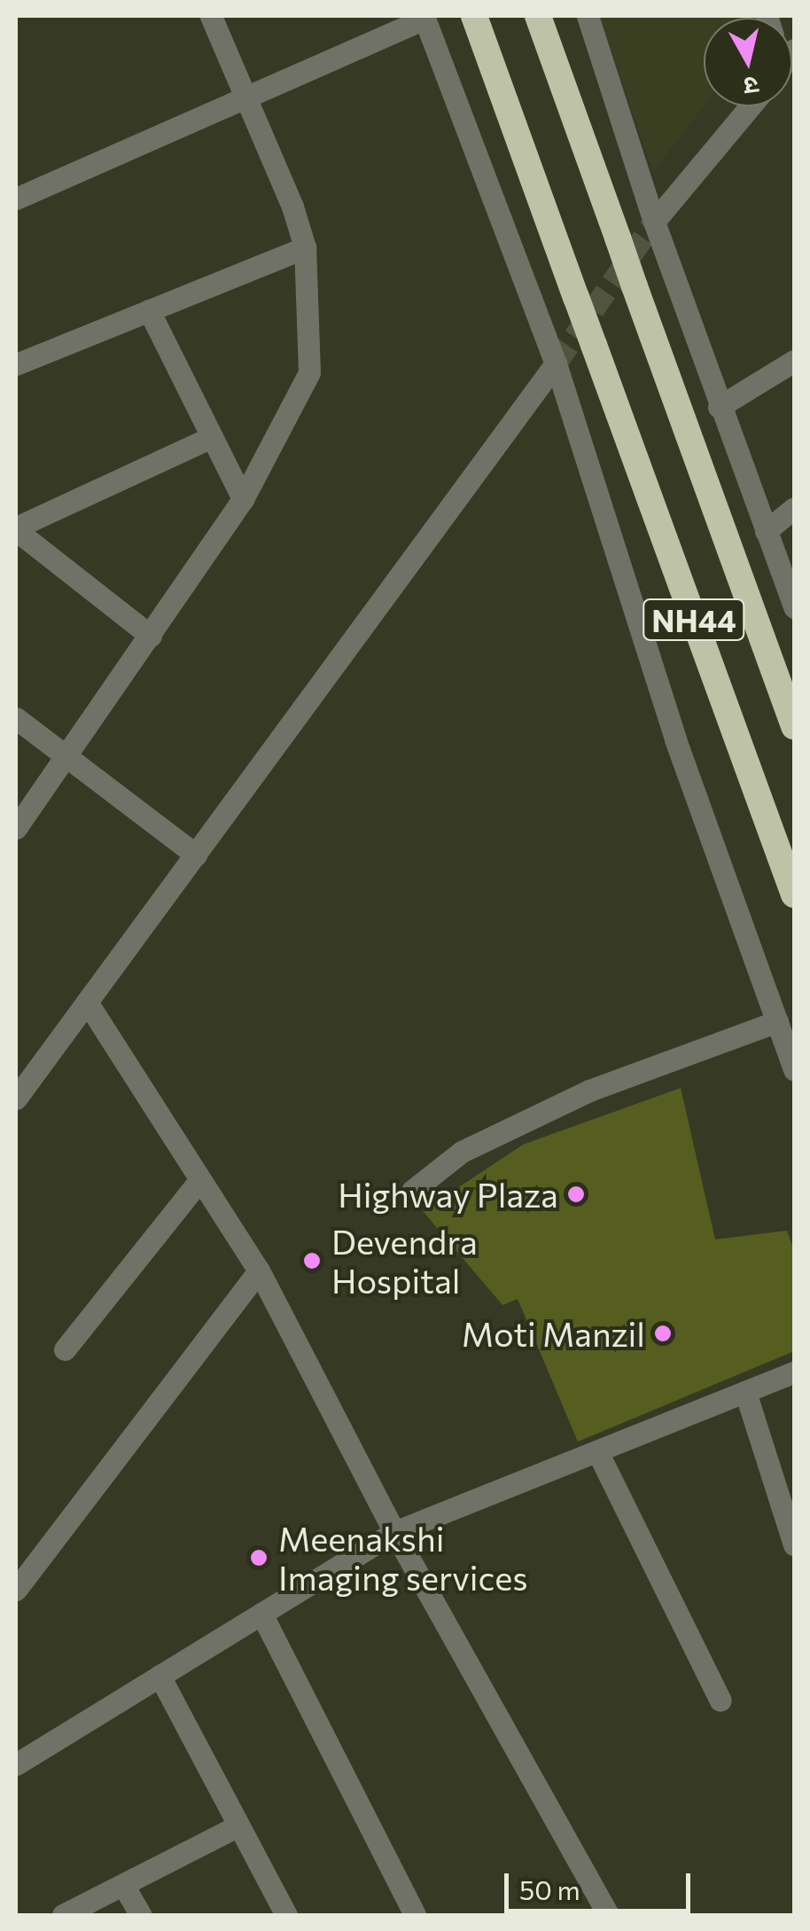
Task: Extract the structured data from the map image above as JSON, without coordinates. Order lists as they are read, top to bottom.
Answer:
{
  "streets": {
    "highway": ["NH44"]
  },
  "places": [
    "Highway Plaza",
    "Devendra Hospital",
    "Moti Manzil",
    "Meenakshi Imaging services"
  ],
  "scale_bar": "50 m",
  "north": "bottom"
}
